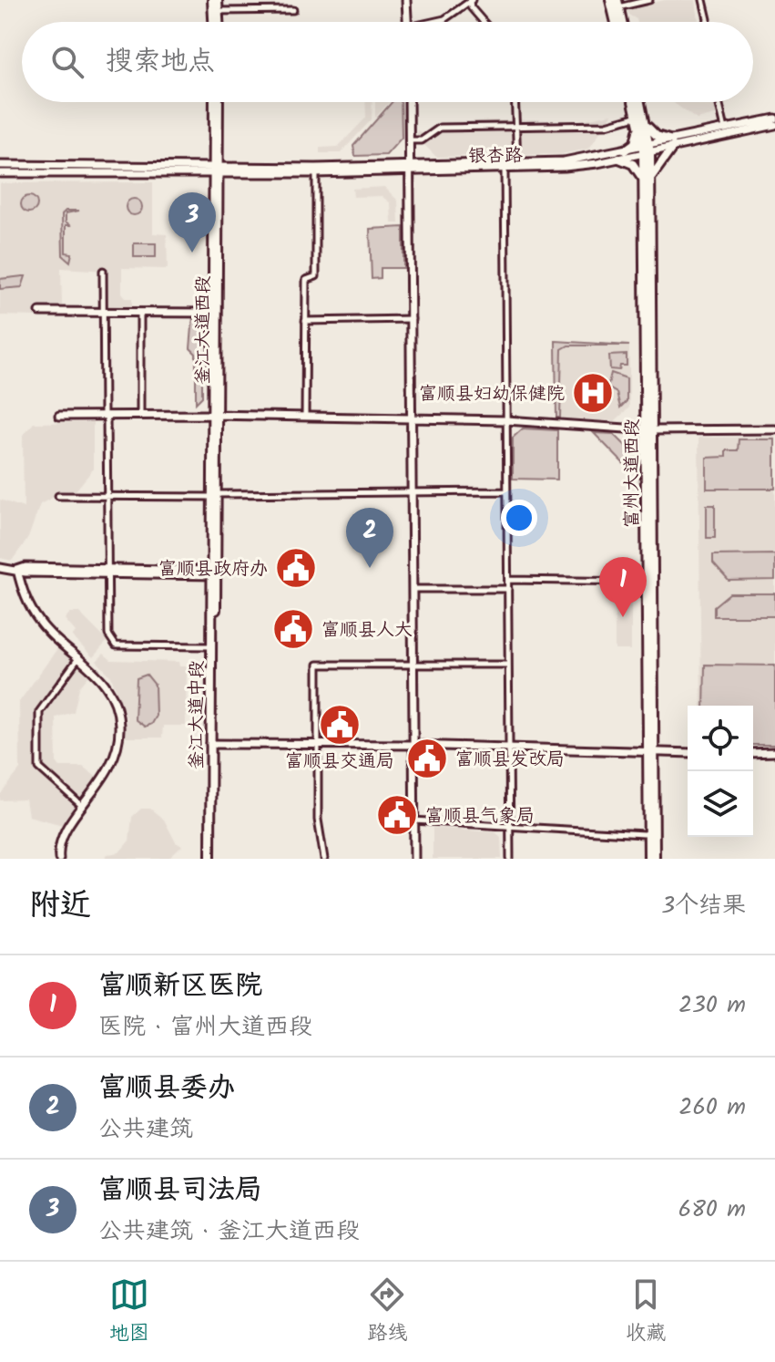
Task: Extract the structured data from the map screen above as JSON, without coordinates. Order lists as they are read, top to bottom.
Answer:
{
  "streets": {
    "main road": ["釜江大道西段", "富州大道西段", "釜江大道中段"],
    "street": ["银杏路"]
  },
  "crossings": [
    ["银杏路", "釜江大道西段"],
    ["银杏路", "富州大道西段"],
    ["釜江大道西段", "釜江大道中段"]
  ],
  "places": {
    "hospital": ["富顺县妇幼保健院"],
    "public building": [
      "富顺县政府办",
      "富顺县人大",
      "富顺县交通局",
      "富顺县发改局",
      "富顺县气象局"
    ]
  },
  "page": {
    "search": "搜索地点",
    "pins": ["3", "2", "1"],
    "heading": ["附近", "3个结果"],
    "list": [
      {
        "mark": "1",
        "name": "富顺新区医院",
        "note": "医院 · 富州大道西段",
        "value": "230 m"
      },
      {
        "mark": "2",
        "name": "富顺县委办",
        "note": "公共建筑",
        "value": "260 m"
      },
      {
        "mark": "3",
        "name": "富顺县司法局",
        "note": "公共建筑 · 釜江大道西段",
        "value": "680 m"
      }
    ],
    "nav": ["地图", "路线", "收藏"]
  }
}
